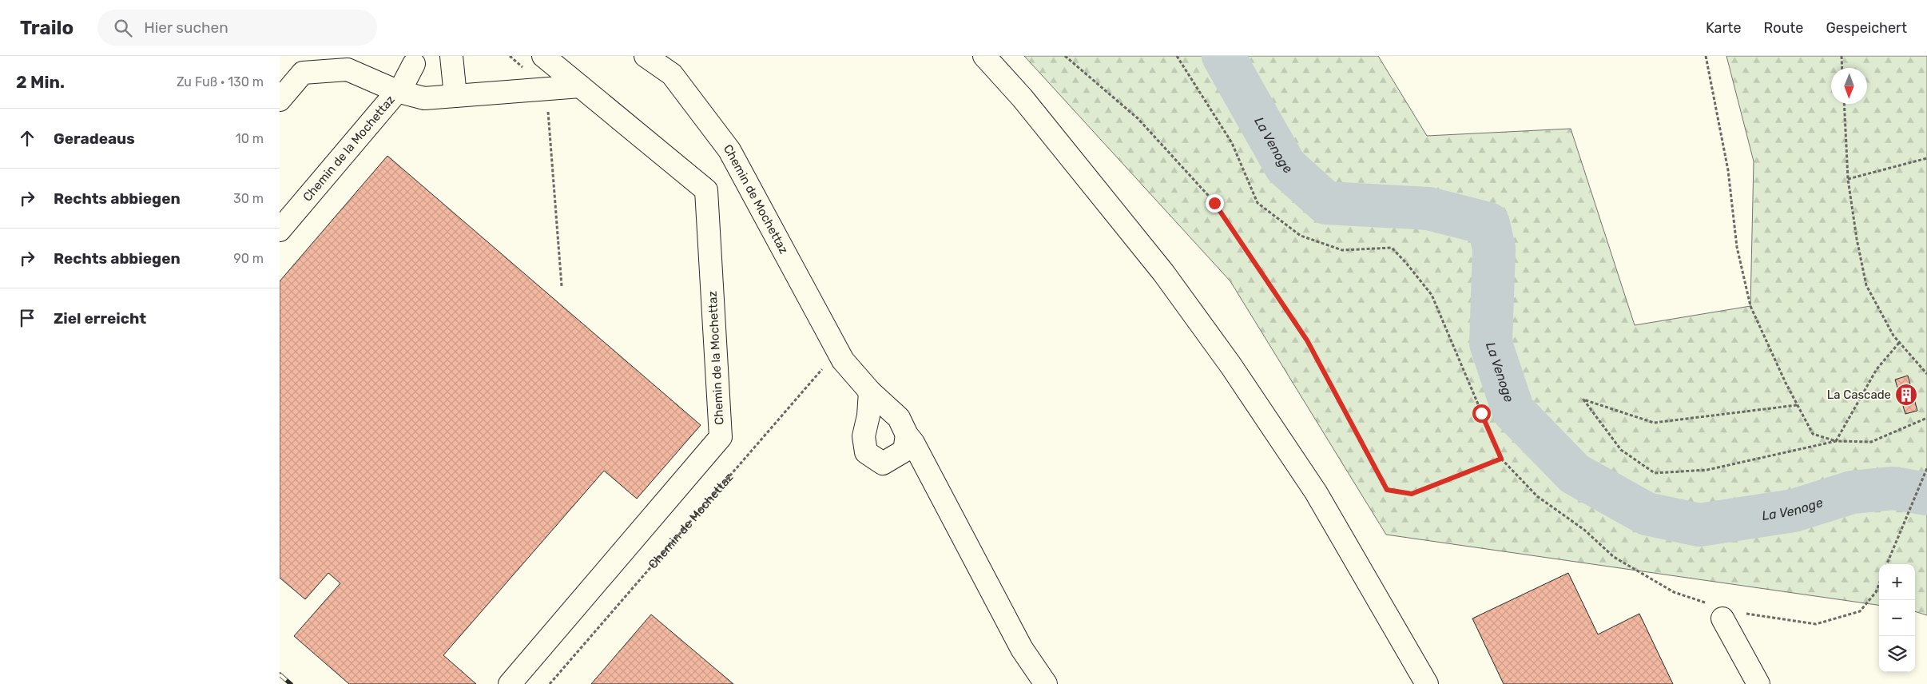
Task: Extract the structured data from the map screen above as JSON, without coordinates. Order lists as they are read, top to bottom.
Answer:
{
  "streets": {
    "main road": ["Chemin de la Mochettaz", "Chemin de Mochettaz"]
  },
  "water": ["La Venoge"],
  "places": {
    "building": ["La Cascade"]
  },
  "north": "bottom",
  "page": {
    "header": "Trailo",
    "search": "Hier suchen",
    "nav": ["Karte", "Route", "Gespeichert"],
    "heading": ["2 Min.", "Zu Fuß · 130 m"],
    "list": [
      ["Geradeaus", "10 m"],
      ["Rechts abbiegen", "30 m"],
      ["Rechts abbiegen", "90 m"],
      "Ziel erreicht"
    ],
    "map_buttons": ["+", "−"]
  }
}
